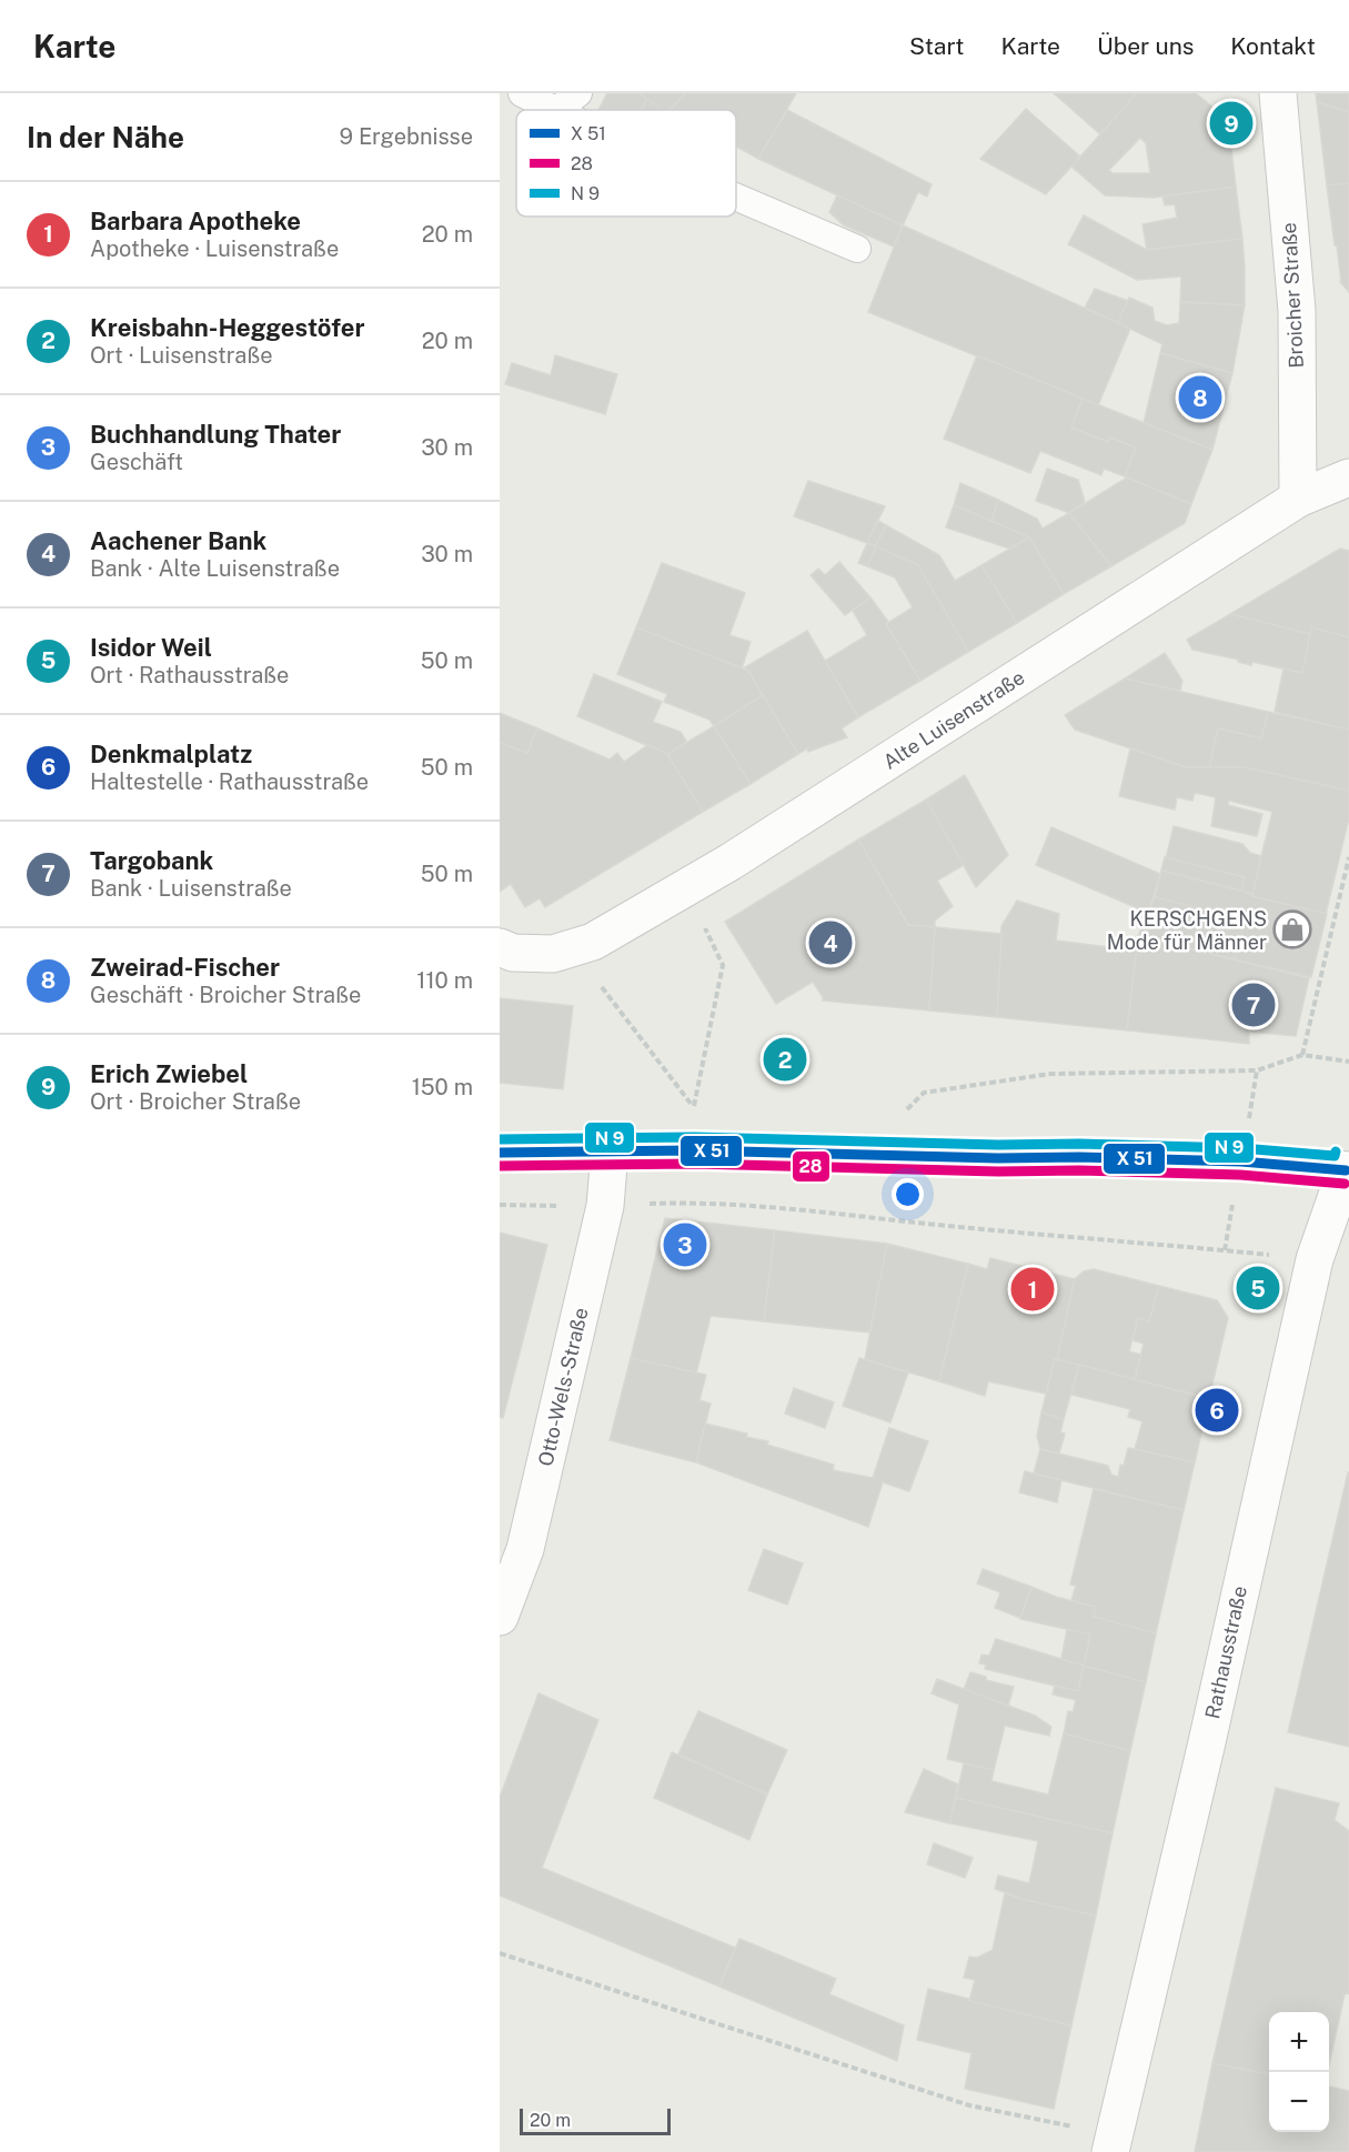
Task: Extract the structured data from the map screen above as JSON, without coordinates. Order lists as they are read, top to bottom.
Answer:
{
  "streets": {
    "street": [
      "Broicher Straße",
      "Alte Luisenstraße",
      "Otto-Wels-Straße",
      "Rathausstraße"
    ]
  },
  "crossings": [
    ["Broicher Straße", "Alte Luisenstraße"]
  ],
  "places": {
    "shop": ["KERSCHGENS Mode für Männer"]
  },
  "lines": ["transit line 28"],
  "legend": ["X 51", "28", "N 9"],
  "scale_bar": "20 m",
  "page": {
    "header": "Karte",
    "nav": [
      "Start",
      "Karte",
      "Über uns",
      "Kontakt"
    ],
    "heading": ["In der Nähe", "9 Ergebnisse"],
    "pins": [
      "9",
      "8",
      "4",
      "7",
      "2",
      "3",
      "5",
      "1",
      "6"
    ],
    "list": [
      {
        "mark": "1",
        "name": "Barbara Apotheke",
        "note": "Apotheke · Luisenstraße",
        "value": "20 m"
      },
      {
        "mark": "2",
        "name": "Kreisbahn-Heggestöfer",
        "note": "Ort · Luisenstraße",
        "value": "20 m"
      },
      {
        "mark": "3",
        "name": "Buchhandlung Thater",
        "note": "Geschäft",
        "value": "30 m"
      },
      {
        "mark": "4",
        "name": "Aachener Bank",
        "note": "Bank · Alte Luisenstraße",
        "value": "30 m"
      },
      {
        "mark": "5",
        "name": "Isidor Weil",
        "note": "Ort · Rathausstraße",
        "value": "50 m"
      },
      {
        "mark": "6",
        "name": "Denkmalplatz",
        "note": "Haltestelle · Rathausstraße",
        "value": "50 m"
      },
      {
        "mark": "7",
        "name": "Targobank",
        "note": "Bank · Luisenstraße",
        "value": "50 m"
      },
      {
        "mark": "8",
        "name": "Zweirad-Fischer",
        "note": "Geschäft · Broicher Straße",
        "value": "110 m"
      },
      {
        "mark": "9",
        "name": "Erich Zwiebel",
        "note": "Ort · Broicher Straße",
        "value": "150 m"
      }
    ],
    "map_buttons": ["+", "−"],
    "scale": "20 m"
  }
}
